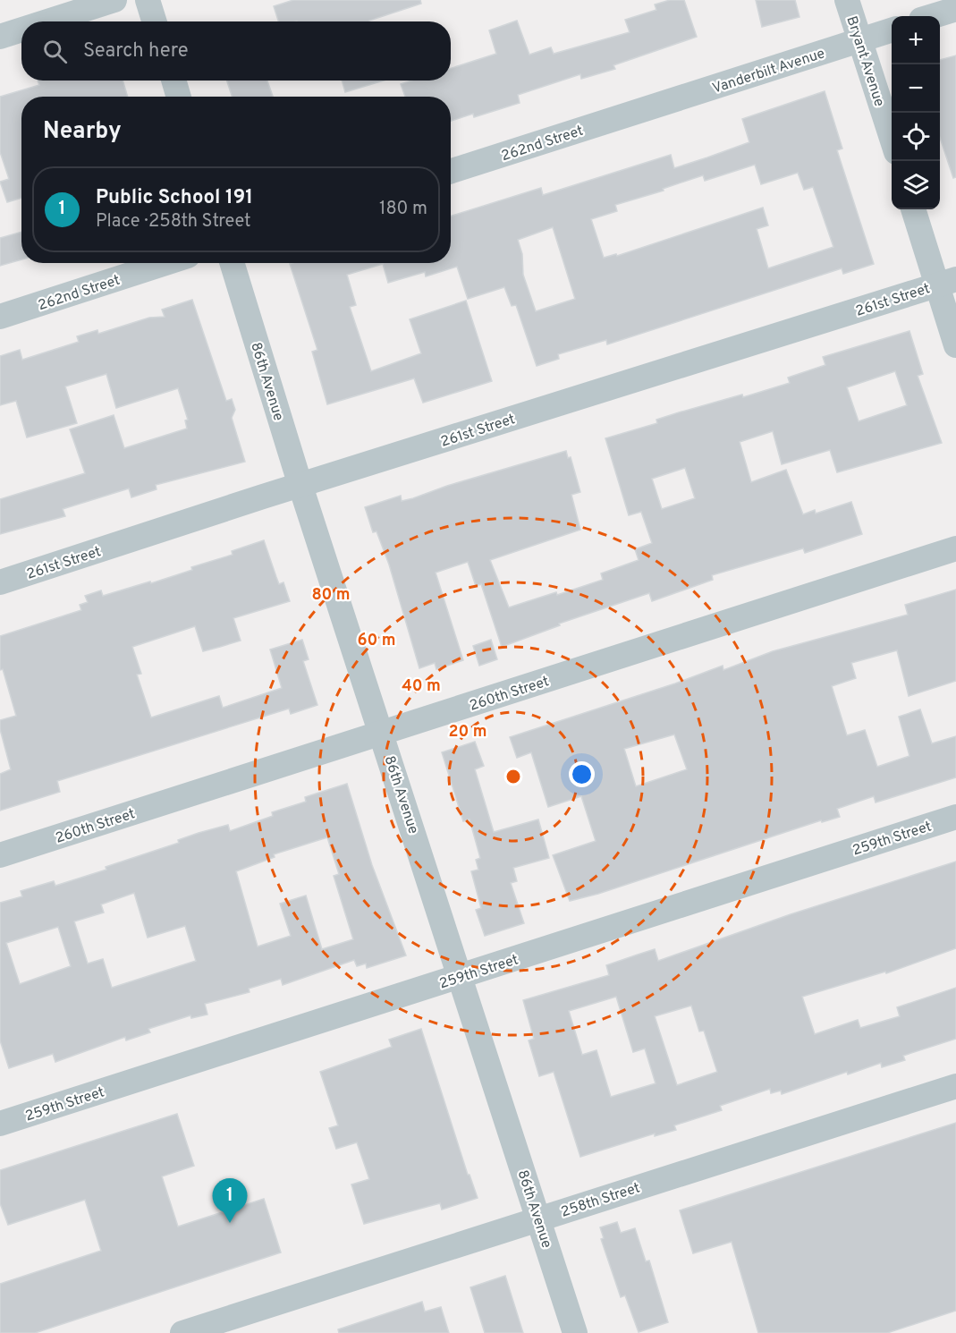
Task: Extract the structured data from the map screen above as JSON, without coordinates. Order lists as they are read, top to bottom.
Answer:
{
  "streets": {
    "street": [
      "Bryant Avenue",
      "Vanderbilt Avenue",
      "262nd Street",
      "261st Street",
      "86th Avenue",
      "260th Street",
      "259th Street",
      "258th Street"
    ]
  },
  "crossings": [
    ["Bryant Avenue", "Vanderbilt Avenue"],
    ["Vanderbilt Avenue", "262nd Street"],
    ["261st Street", "86th Avenue"],
    ["86th Avenue", "260th Street"],
    ["86th Avenue", "259th Street"],
    ["86th Avenue", "258th Street"]
  ],
  "page": {
    "map_buttons": ["+", "−"],
    "search": "Search here",
    "heading": "Nearby",
    "list": [
      {
        "mark": "1",
        "name": "Public School 191",
        "note": "Place · 258th Street",
        "value": "180 m"
      }
    ],
    "pins": "1"
  },
  "rings": [
    "80 m",
    "60 m",
    "40 m",
    "20 m"
  ]
}
